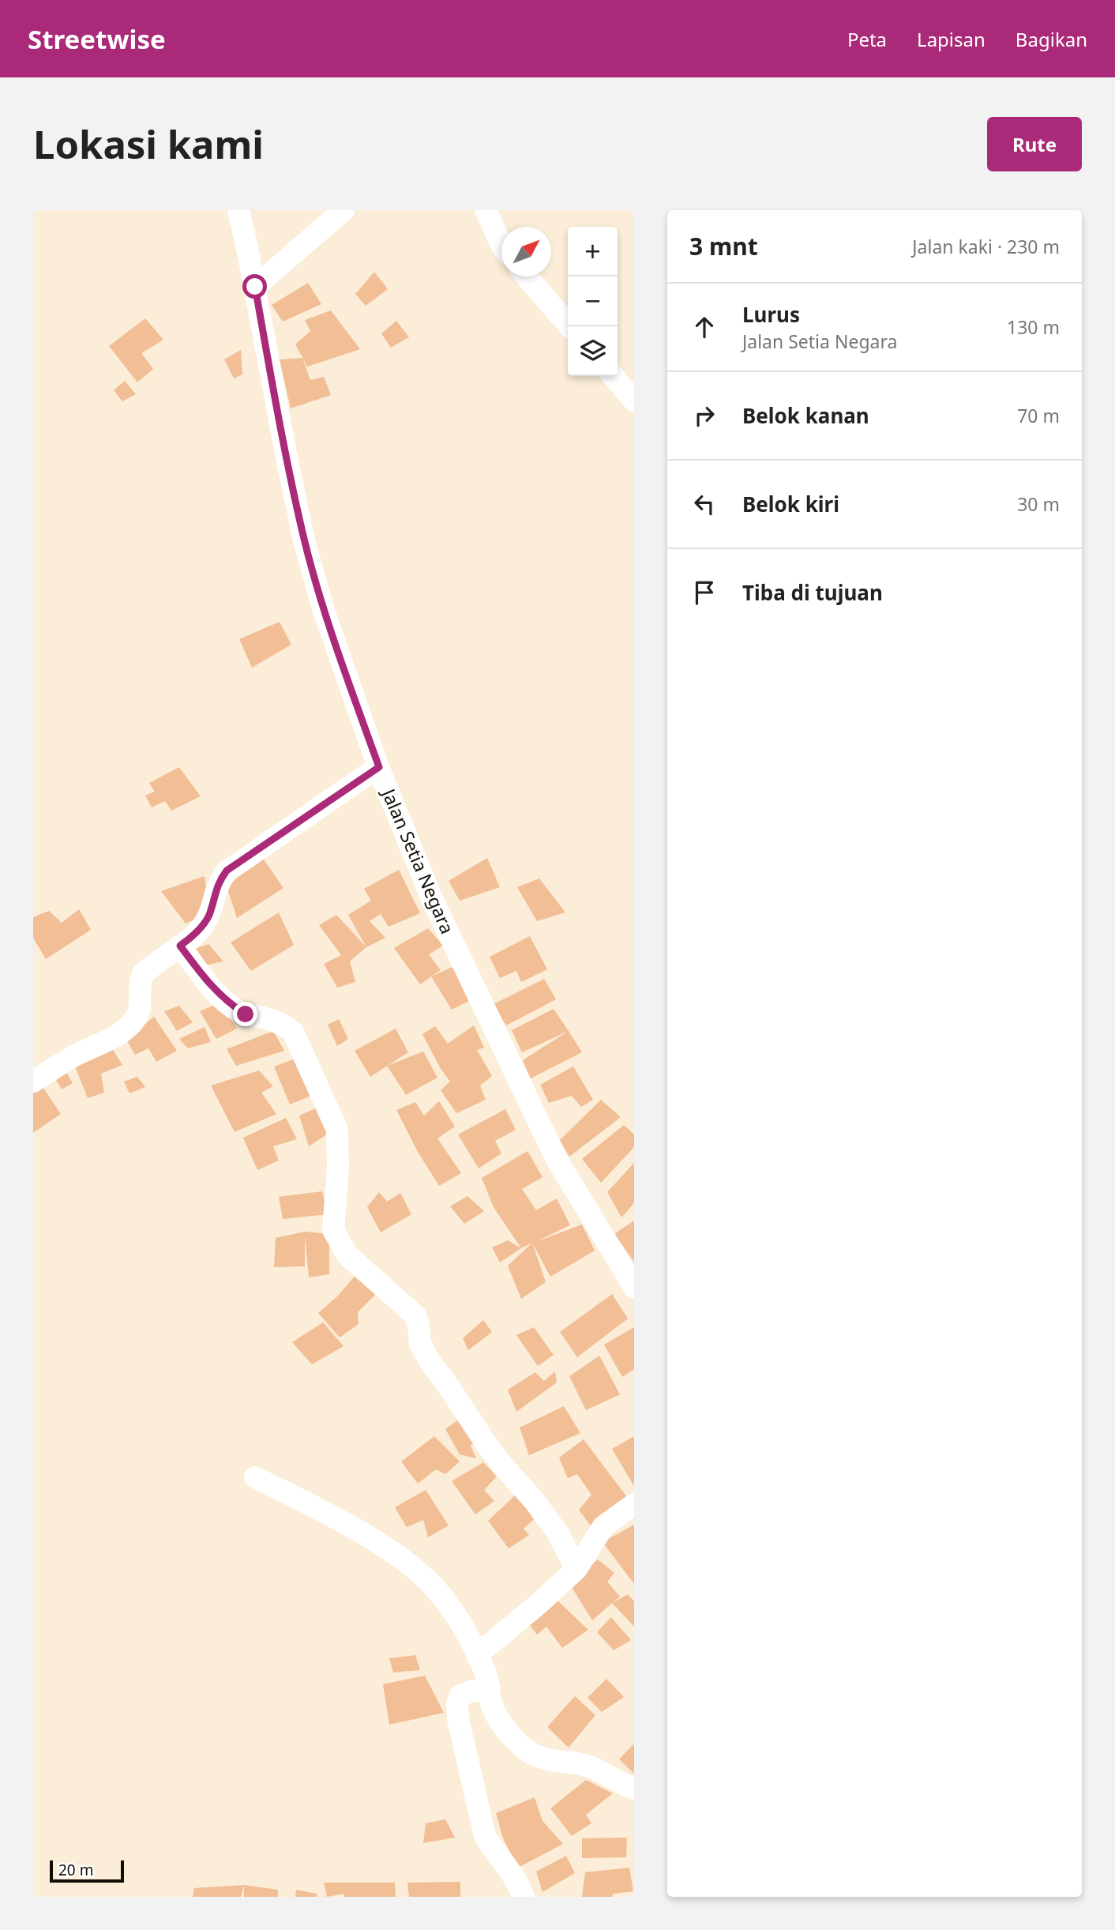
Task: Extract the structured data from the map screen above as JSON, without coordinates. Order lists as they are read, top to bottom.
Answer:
{
  "streets": {
    "street": ["Jalan Setia Negara"]
  },
  "scale_bar": "20 m",
  "north": "top right",
  "page": {
    "header": "Streetwise",
    "nav": ["Peta", "Lapisan", "Bagikan"],
    "buttons": "Rute",
    "title": "Lokasi kami",
    "heading": ["3 mnt", "Jalan kaki · 230 m"],
    "map_buttons": ["+", "−"],
    "list": [
      ["Lurus", "Jalan Setia Negara", "130 m"],
      ["Belok kanan", "70 m"],
      ["Belok kiri", "30 m"],
      "Tiba di tujuan"
    ],
    "scale": "20 m"
  }
}
